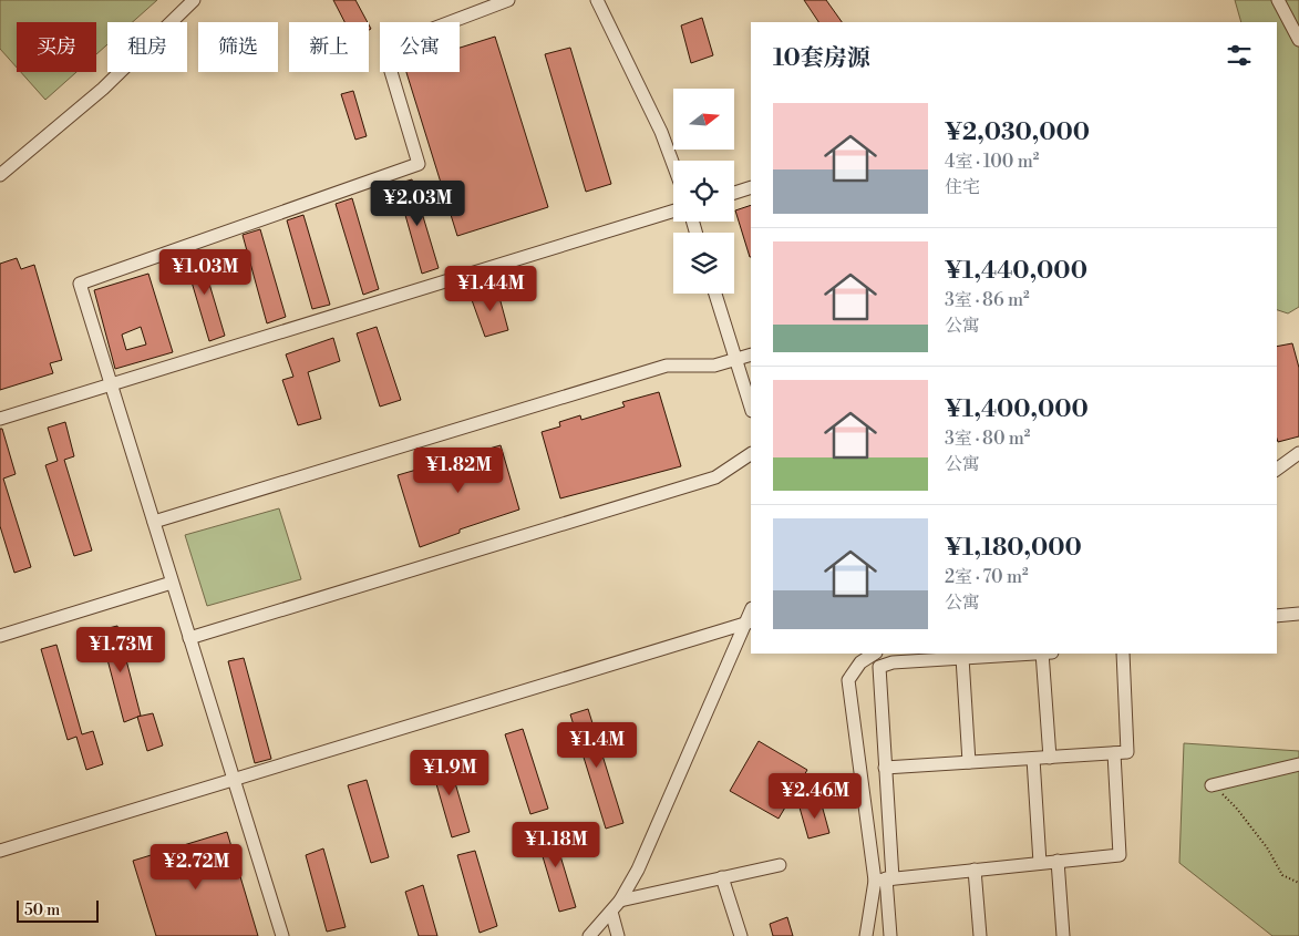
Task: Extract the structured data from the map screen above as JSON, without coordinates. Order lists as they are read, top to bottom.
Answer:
{
  "scale_bar": "50 m",
  "north": "right",
  "page": {
    "chip": [
      "买房",
      "租房",
      "筛选",
      "新上",
      "公寓"
    ],
    "heading": "10套房源",
    "list": [
      {
        "name": "¥2,030,000",
        "note": "4室 · 100 m² · 住宅"
      },
      {
        "name": "¥1,440,000",
        "note": "3室 · 86 m² · 公寓"
      },
      {
        "name": "¥1,400,000",
        "note": "3室 · 80 m² · 公寓"
      },
      {
        "name": "¥1,180,000",
        "note": "2室 · 70 m² · 公寓"
      }
    ],
    "price": [
      "¥2.03M",
      "¥1.03M",
      "¥1.44M",
      "¥1.82M",
      "¥1.73M",
      "¥1.4M",
      "¥1.9M",
      "¥2.46M",
      "¥1.18M",
      "¥2.72M"
    ],
    "scale": "50 m"
  }
}
